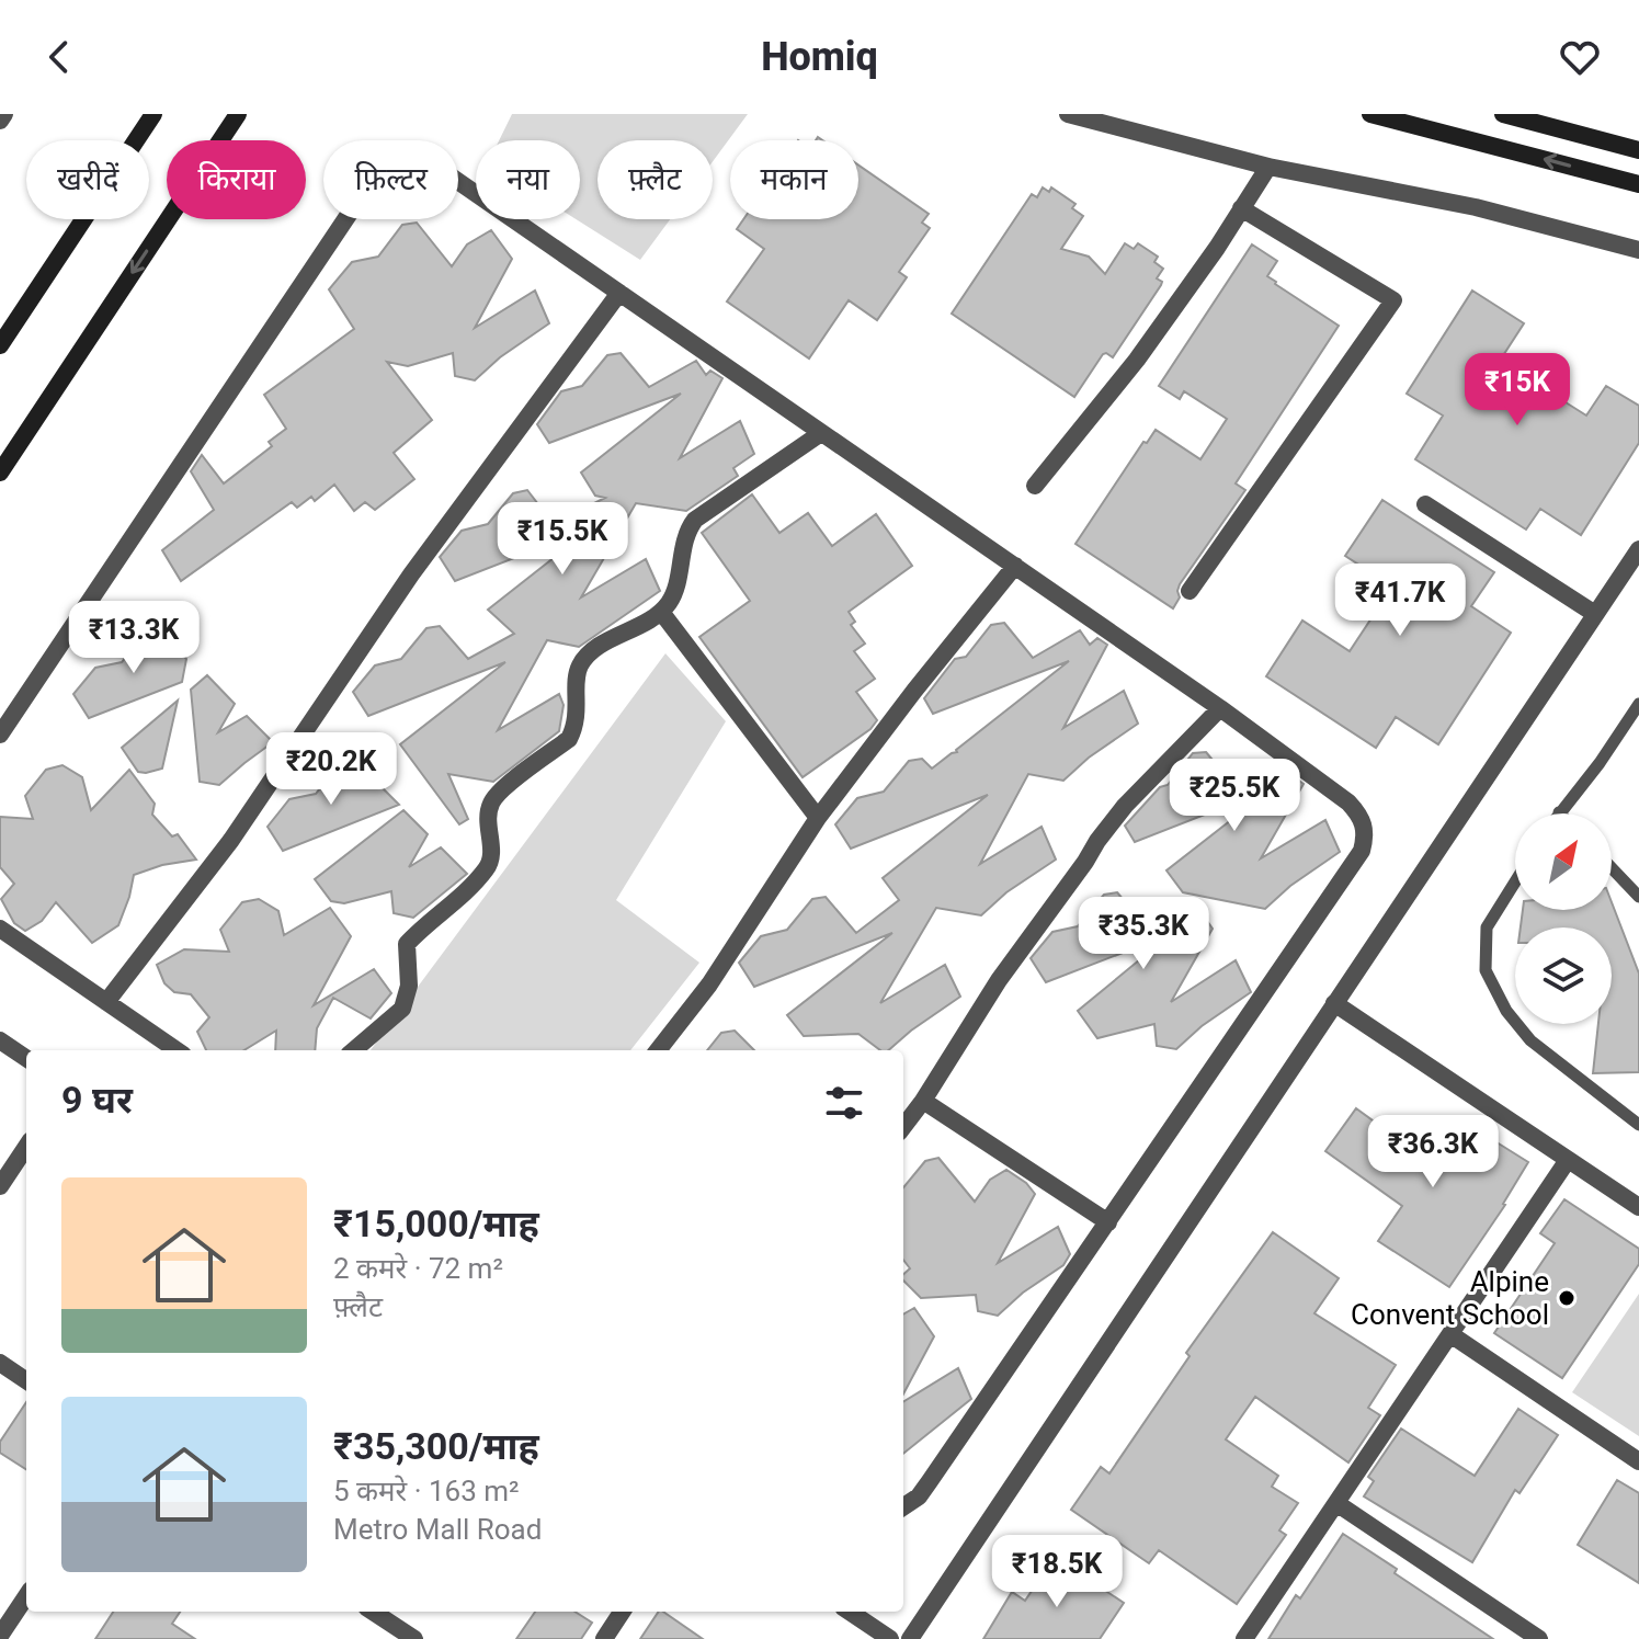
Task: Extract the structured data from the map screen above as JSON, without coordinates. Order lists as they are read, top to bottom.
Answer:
{
  "places": ["Alpine Convent School"],
  "north": "top right",
  "page": {
    "header": "Homiq",
    "chip": [
      "खरीदें",
      "किराया",
      "फ़िल्टर",
      "नया",
      "फ़्लैट",
      "मकान"
    ],
    "price": [
      "₹15K",
      "₹15.5K",
      "₹41.7K",
      "₹13.3K",
      "₹20.2K",
      "₹25.5K",
      "₹35.3K",
      "₹36.3K",
      "₹18.5K"
    ],
    "heading": "9 घर",
    "list": [
      {
        "name": "₹15,000/माह",
        "note": "2 कमरे · 72 m² · फ़्लैट"
      },
      {
        "name": "₹35,300/माह",
        "note": "5 कमरे · 163 m² · Metro Mall Road"
      }
    ]
  }
}
